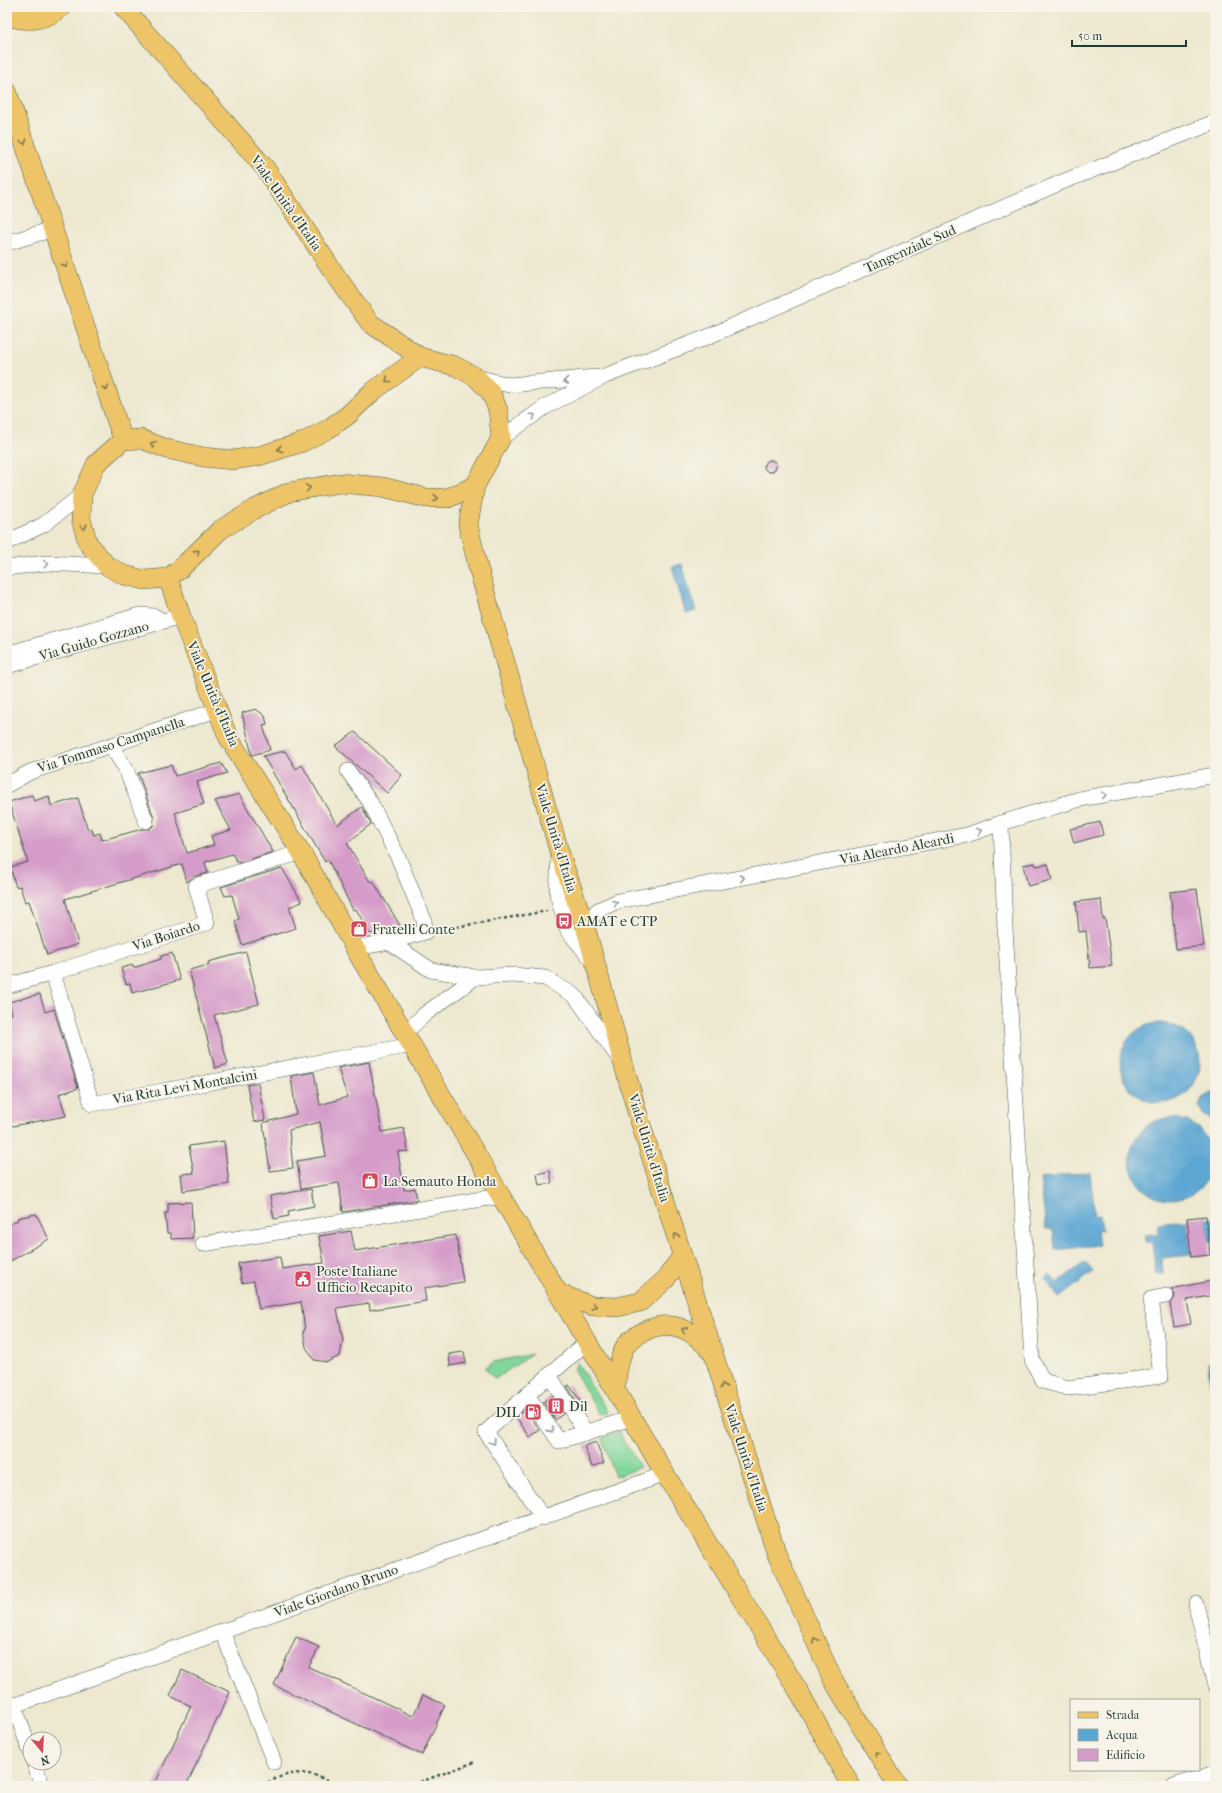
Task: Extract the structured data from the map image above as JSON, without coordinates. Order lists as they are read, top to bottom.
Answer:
{
  "streets": {
    "main road": ["Viale Unità d'Italia"],
    "street": [
      "Tangenziale Sud",
      "Via Guido Gozzano",
      "Via Tommaso Campanella",
      "Via Aleardo Aleardi",
      "Via Boiardo",
      "Via Rita Levi Montalcini",
      "Viale Giordano Bruno"
    ]
  },
  "crossings": [
    ["Viale Unità d'Italia", "Tangenziale Sud"],
    ["Viale Unità d'Italia", "Via Guido Gozzano"],
    ["Viale Unità d'Italia", "Via Tommaso Campanella"],
    ["Viale Unità d'Italia", "Via Aleardo Aleardi"],
    ["Viale Unità d'Italia", "Via Boiardo"],
    ["Viale Unità d'Italia", "Via Rita Levi Montalcini"],
    ["Viale Unità d'Italia", "Viale Giordano Bruno"],
    ["Via Boiardo", "Via Rita Levi Montalcini"]
  ],
  "one_way": ["Via Aleardo Aleardi"],
  "places": {
    "bus stop": ["AMAT e CTP"],
    "shop": ["Fratelli Conte", "La Semauto Honda"],
    "public building": ["Poste Italiane Ufficio Recapito"],
    "building": ["Dil"],
    "fuel station": ["DIL"]
  },
  "legend": ["Strada", "Acqua", "Edificio"],
  "scale_bar": "50 m",
  "north": "bottom"
}
